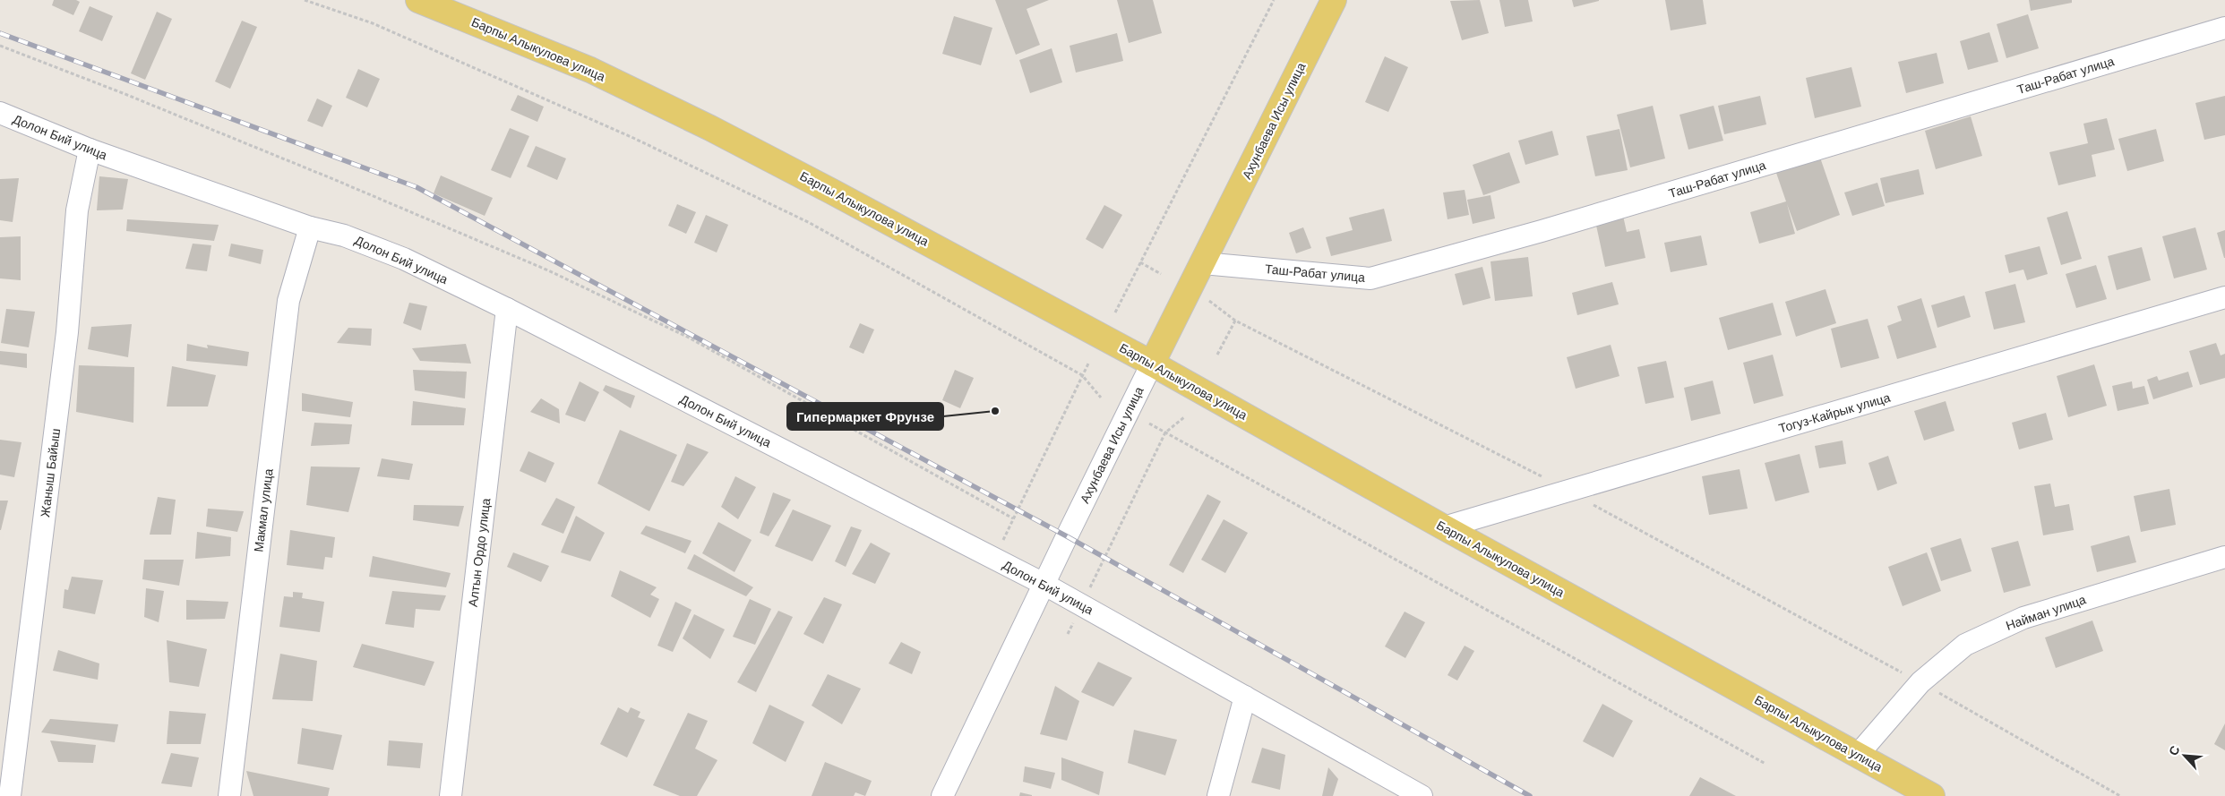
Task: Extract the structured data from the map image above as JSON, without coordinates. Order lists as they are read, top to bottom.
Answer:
{
  "streets": {
    "main road": ["Барпы Алыкулова улица", "Ахунбаева Исы улица"],
    "street": [
      "Таш-Рабат улица",
      "Долон Бий улица",
      "Тогуз-Кайрык улица",
      "Жаныш Байыш",
      "Макмал улица",
      "Алтын Ордо улица",
      "Найман улица"
    ]
  },
  "crossings": [
    ["Барпы Алыкулова улица", "Ахунбаева Исы улица"],
    ["Барпы Алыкулова улица", "Тогуз-Кайрык улица"],
    ["Барпы Алыкулова улица", "Найман улица"],
    ["Таш-Рабат улица", "Ахунбаева Исы улица"],
    ["Ахунбаева Исы улица", "Долон Бий улица"],
    ["Долон Бий улица", "Жаныш Байыш"],
    ["Долон Бий улица", "Макмал улица"],
    ["Долон Бий улица", "Алтын Ордо улица"]
  ],
  "places": ["Гипермаркет Фрунзе"],
  "north": "top left"
}
